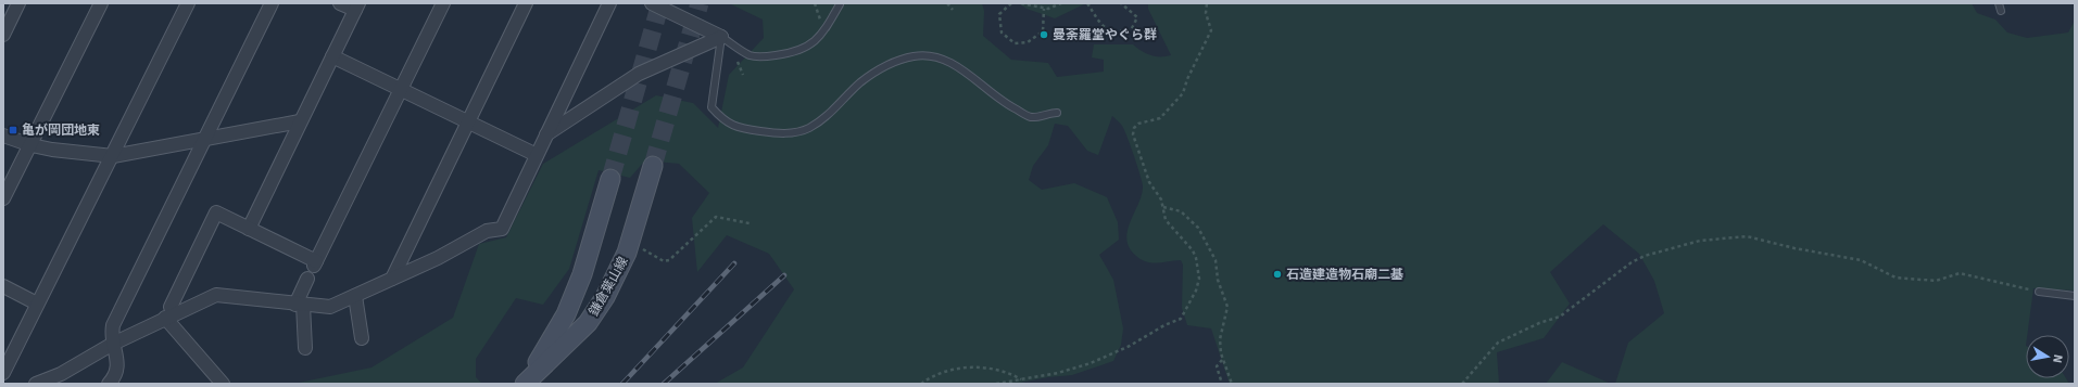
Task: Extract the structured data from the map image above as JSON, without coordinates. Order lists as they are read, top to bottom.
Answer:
{
  "streets": {
    "main road": ["鎌倉葉山線"]
  },
  "places": {
    "other": ["曼荼羅堂やぐら群", "石造建造物石廟二基"],
    "transit": ["亀が岡団地東"]
  },
  "north": "right"
}
